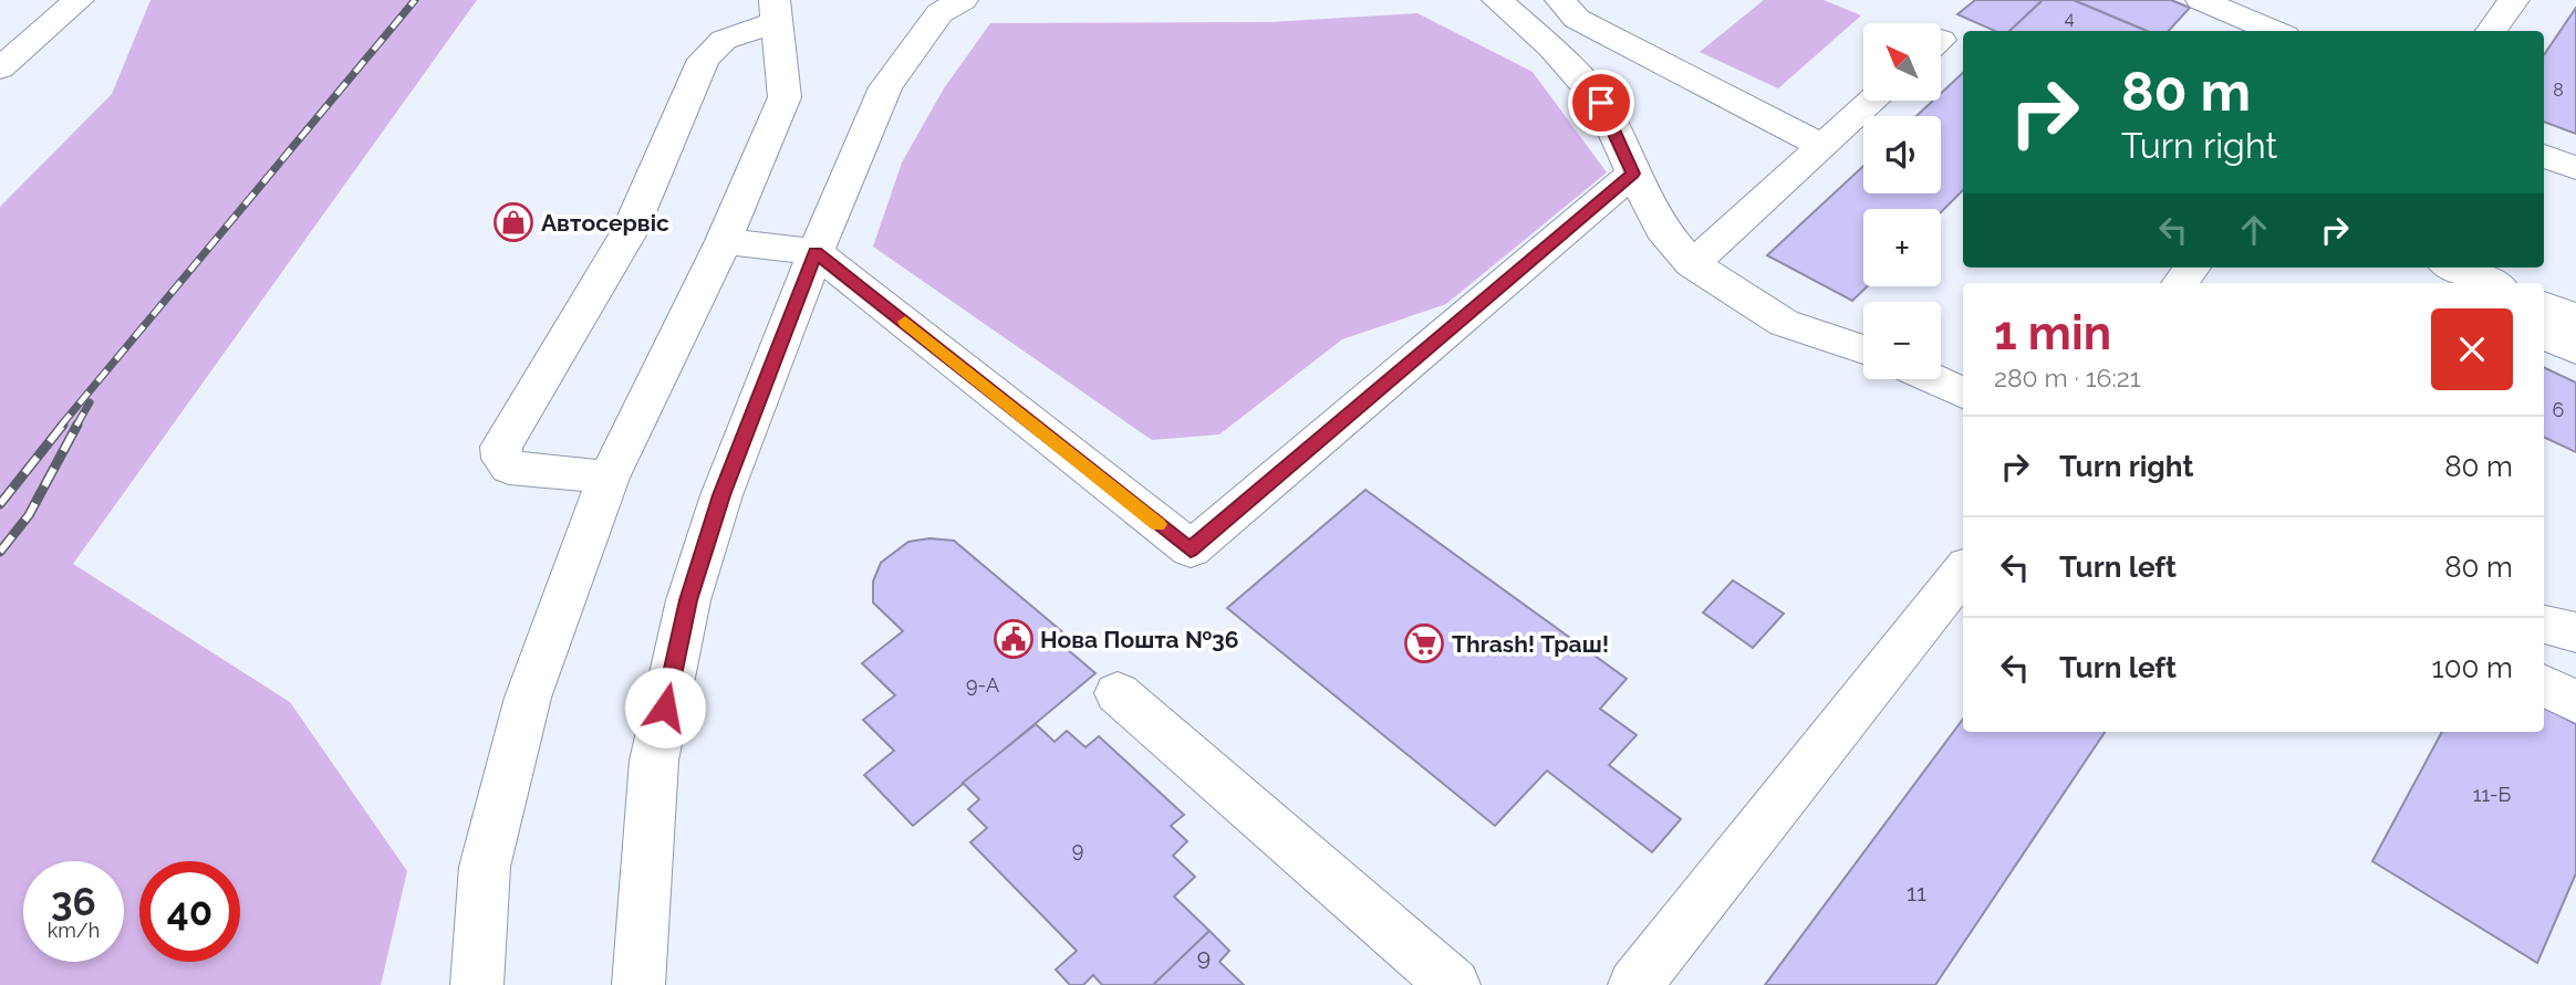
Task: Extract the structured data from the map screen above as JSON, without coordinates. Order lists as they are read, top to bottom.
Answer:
{
  "places": {
    "shop": ["Автосервіс"],
    "public building": ["Нова Пошта №36"],
    "supermarket": ["Thrash! Траш!"]
  },
  "house_numbers": [
    "4",
    "8",
    "6",
    "9-А",
    "11-Б",
    "9",
    "11",
    "9"
  ],
  "north": "top left",
  "page": {
    "map_buttons": ["+", "−"],
    "turn": ["80 m", "Turn right"],
    "heading": ["1 min", "280 m · 16:21"],
    "list": [
      {
        "name": "Turn right",
        "value": "80 m"
      },
      {
        "name": "Turn left",
        "value": "80 m"
      },
      {
        "name": "Turn left",
        "value": "100 m"
      }
    ],
    "speed": "36 km/h",
    "limit": "40"
  }
}
